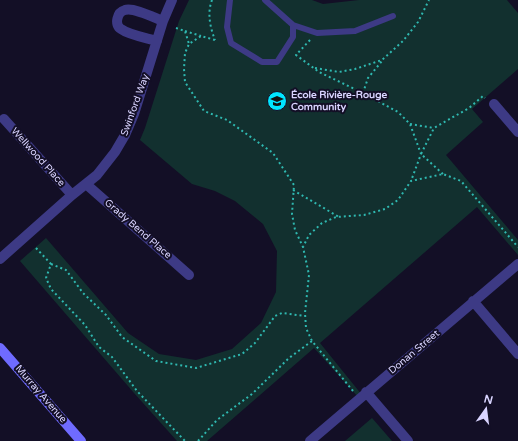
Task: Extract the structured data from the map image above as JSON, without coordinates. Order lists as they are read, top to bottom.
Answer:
{
  "streets": {
    "street": [
      "Swinford Way",
      "Wellwood Place",
      "Grady Bend Place",
      "Donan Street",
      "Murray Avenue"
    ]
  },
  "crossings": [
    ["Swinford Way", "Wellwood Place"],
    ["Swinford Way", "Grady Bend Place"]
  ],
  "places": {
    "school or university": ["École Rivière-Rouge Community"]
  },
  "north": "top"
}
